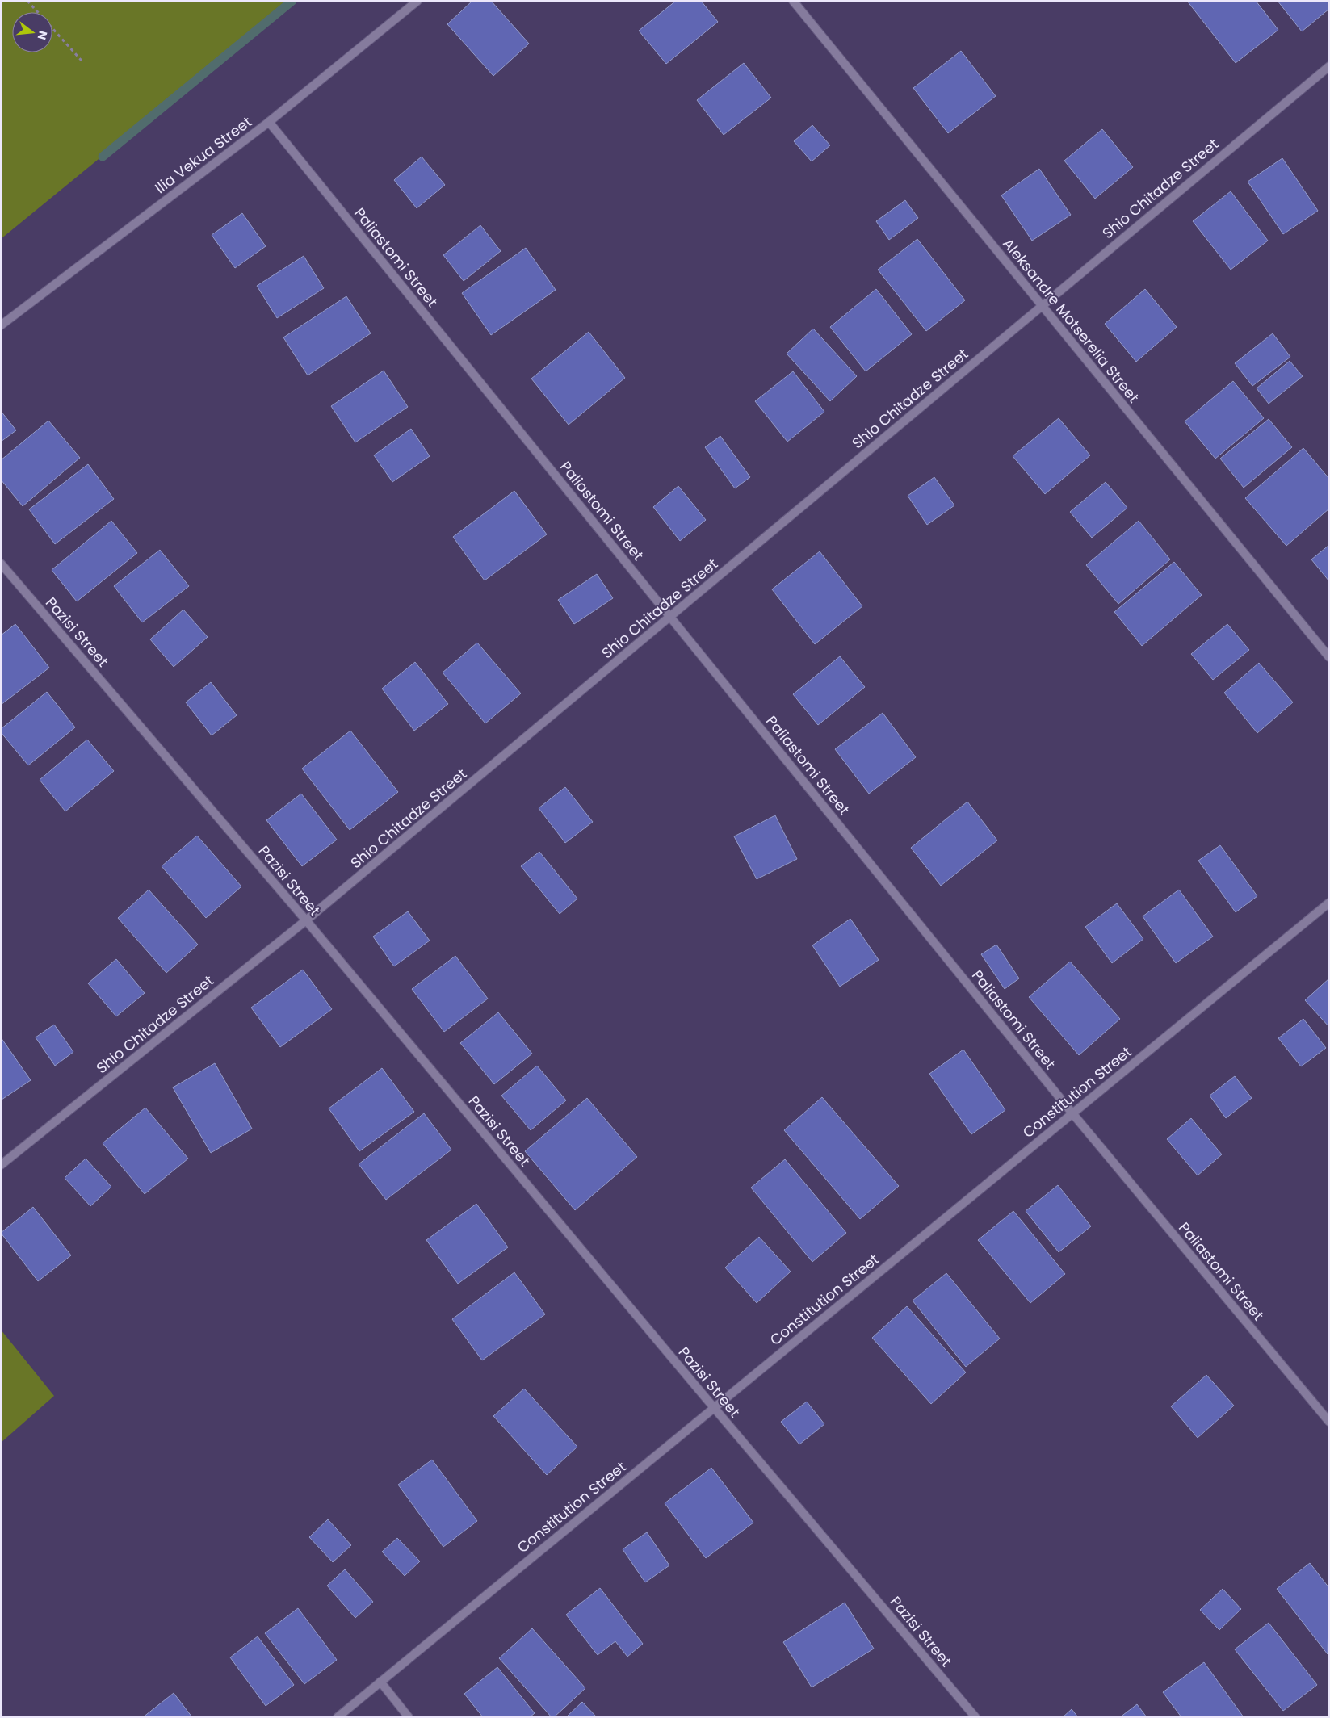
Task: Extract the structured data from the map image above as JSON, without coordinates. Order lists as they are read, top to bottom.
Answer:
{
  "streets": {
    "street": [
      "Ilia Vekua Street",
      "Shio Chitadze Street",
      "Paliastomi Street",
      "Aleksandre Motserelia Street",
      "Pazisi Street",
      "Constitution Street"
    ]
  },
  "crossings": [
    ["Ilia Vekua Street", "Paliastomi Street"],
    ["Shio Chitadze Street", "Paliastomi Street"],
    ["Shio Chitadze Street", "Aleksandre Motserelia Street"],
    ["Shio Chitadze Street", "Pazisi Street"],
    ["Paliastomi Street", "Constitution Street"],
    ["Pazisi Street", "Constitution Street"]
  ],
  "north": "right"
}
